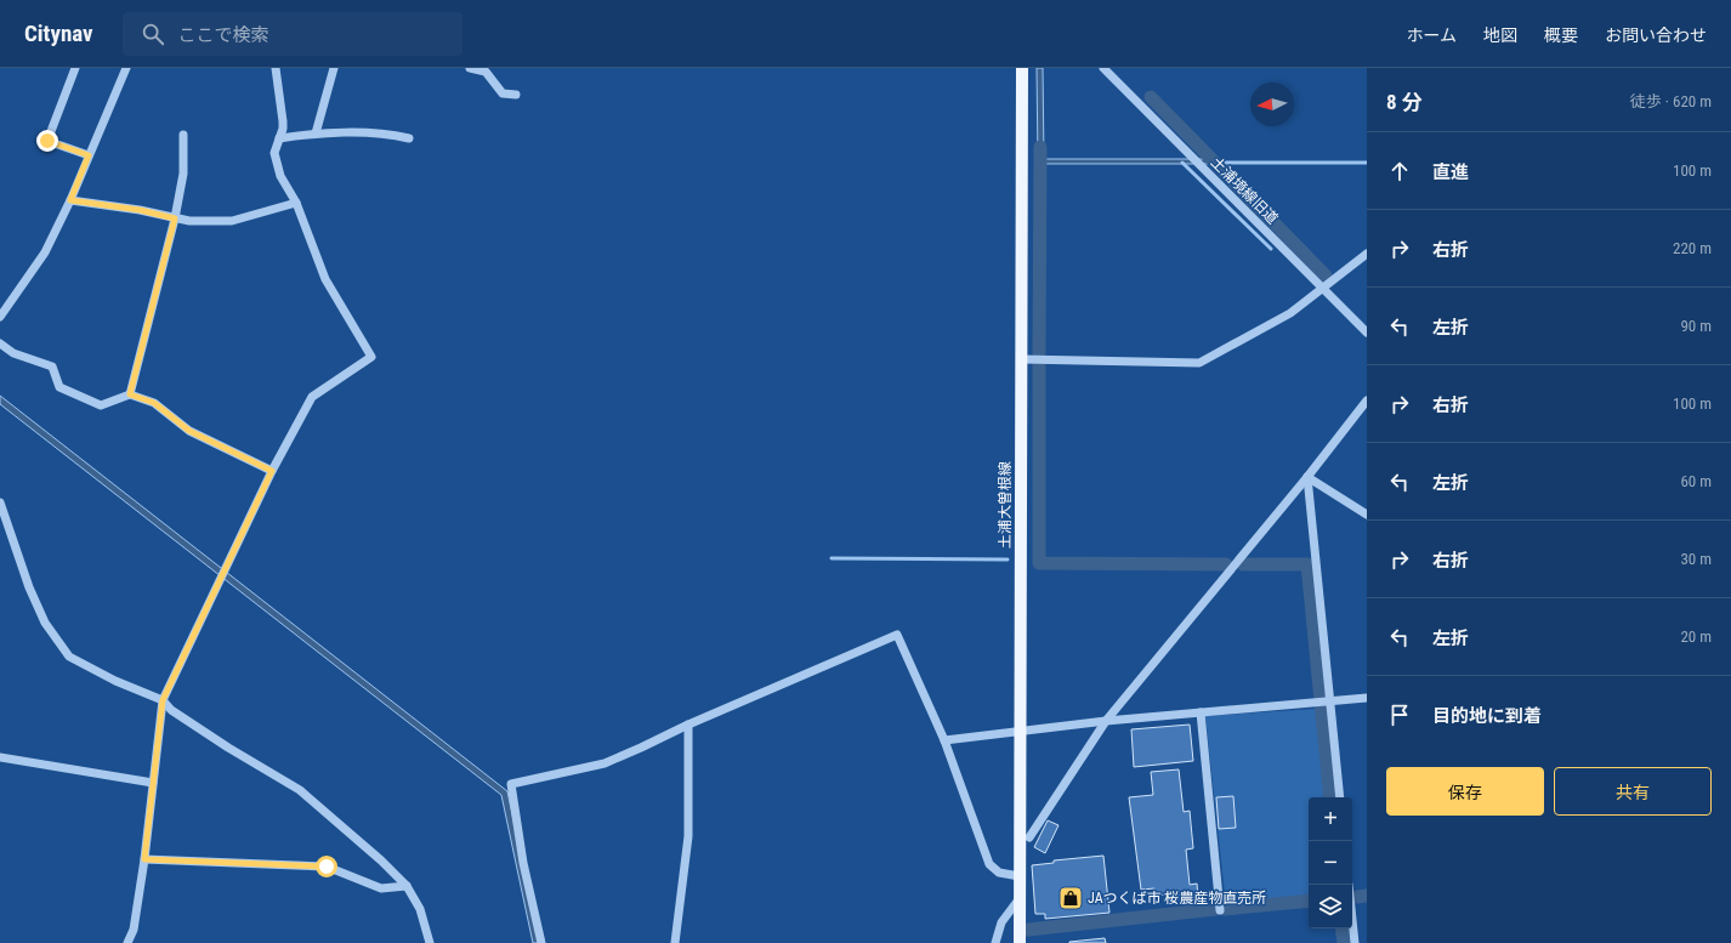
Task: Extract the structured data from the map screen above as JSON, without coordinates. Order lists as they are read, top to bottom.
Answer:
{
  "streets": {
    "main road": ["土浦大曽根線"],
    "street": ["土浦境線旧道"]
  },
  "places": {
    "shop": ["JAつくば市 桜農産物直売所"]
  },
  "north": "left",
  "page": {
    "header": "Citynav",
    "search": "ここで検索",
    "nav": [
      "ホーム",
      "地図",
      "概要",
      "お問い合わせ"
    ],
    "heading": ["8 分", "徒歩 · 620 m"],
    "list": [
      ["直進", "100 m"],
      ["右折", "220 m"],
      ["左折", "90 m"],
      ["右折", "100 m"],
      ["左折", "60 m"],
      ["右折", "30 m"],
      ["左折", "20 m"],
      "目的地に到着"
    ],
    "buttons": ["保存", "共有"],
    "map_buttons": ["+", "−"]
  }
}
